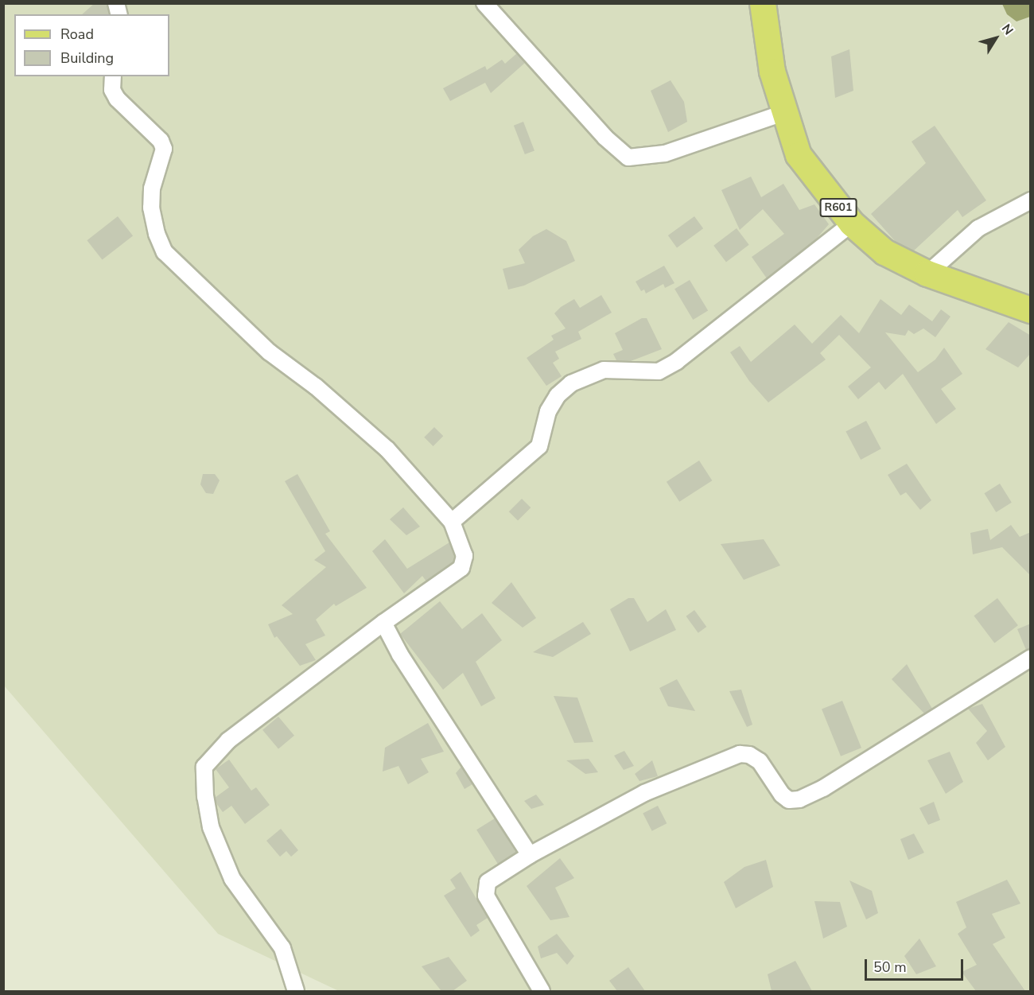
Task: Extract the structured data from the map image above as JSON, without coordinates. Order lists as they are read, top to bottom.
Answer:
{
  "streets": {
    "main road": ["R601"]
  },
  "legend": ["Road", "Building"],
  "scale_bar": "50 m",
  "north": "top right"
}
